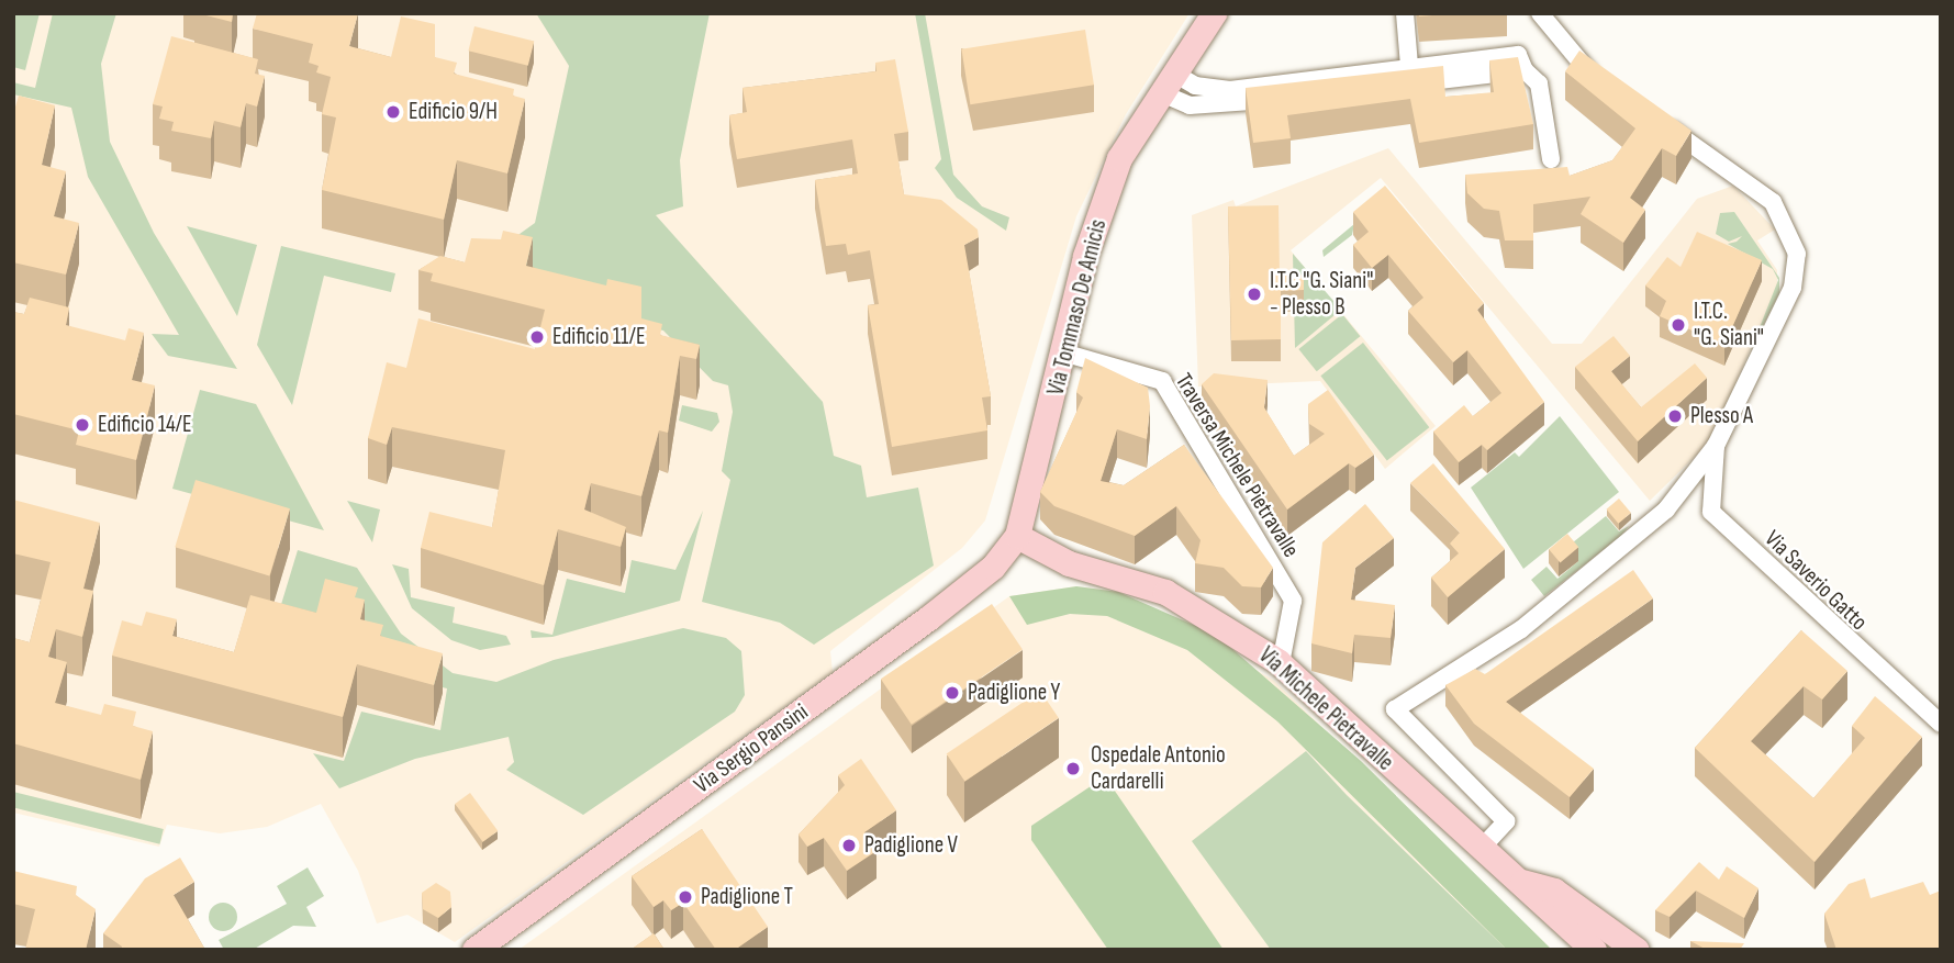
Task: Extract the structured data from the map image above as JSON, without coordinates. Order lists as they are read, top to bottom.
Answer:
{
  "streets": {
    "main road": ["Via Tommaso De Amicis", "Via Michele Pietravalle", "Via Sergio Pansini"],
    "street": ["Traversa Michele Pietravalle", "Via Saverio Gatto"]
  },
  "crossings": [
    ["Via Tommaso De Amicis", "Traversa Michele Pietravalle"],
    ["Via Tommaso De Amicis", "Via Michele Pietravalle"],
    ["Via Tommaso De Amicis", "Via Sergio Pansini"],
    ["Traversa Michele Pietravalle", "Via Michele Pietravalle"],
    ["Via Michele Pietravalle", "Via Sergio Pansini"]
  ],
  "places": [
    "Edificio 9/H",
    "I.T.C \"G. Siani\" - Plesso B",
    "I.T.C. \"G. Siani\"",
    "Edificio 11/E",
    "Plesso A",
    "Edificio 14/E",
    "Padiglione Y",
    "Ospedale Antonio Cardarelli",
    "Padiglione V",
    "Padiglione T"
  ]
}
